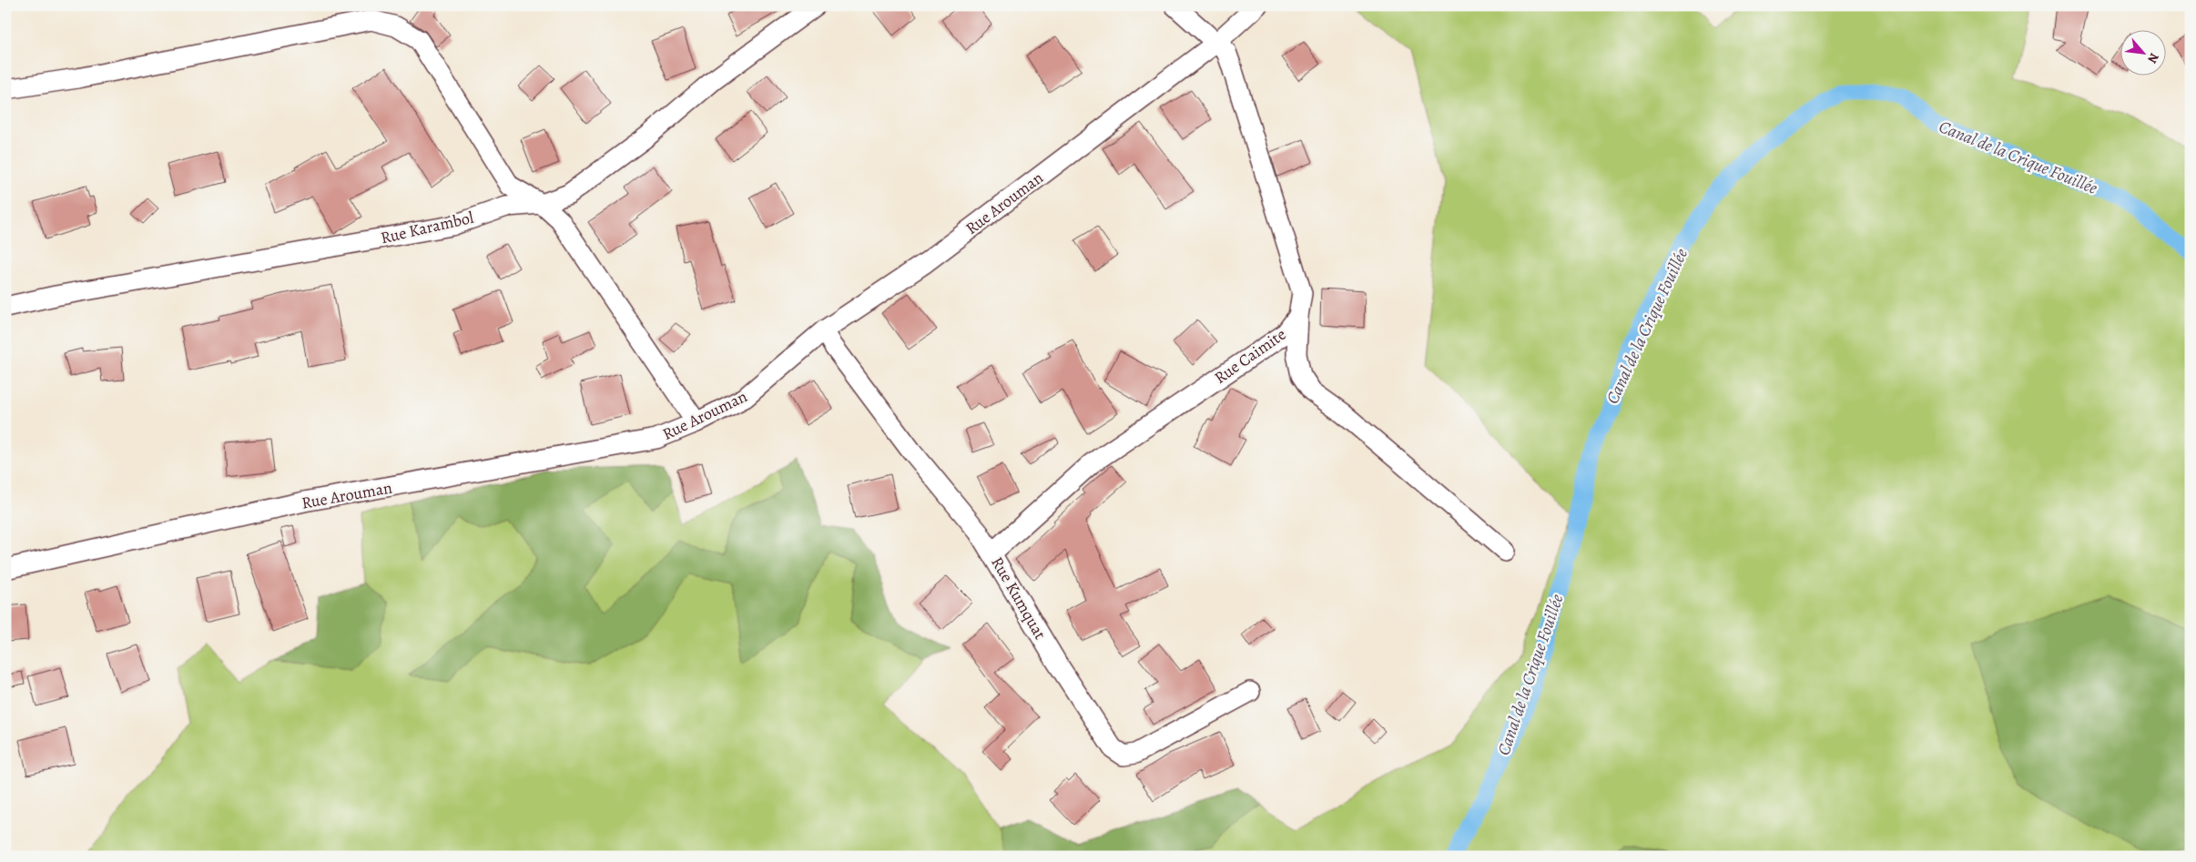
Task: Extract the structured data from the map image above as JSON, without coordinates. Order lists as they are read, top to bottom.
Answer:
{
  "streets": {
    "street": [
      "Rue Arouman",
      "Rue Karambol",
      "Rue Caimite",
      "Rue Kumquat"
    ]
  },
  "crossings": [
    ["Rue Arouman", "Rue Caimite"],
    ["Rue Arouman", "Rue Kumquat"],
    ["Rue Caimite", "Rue Kumquat"]
  ],
  "water": ["Canal de la Crique Fouillée"],
  "north": "bottom right"
}
